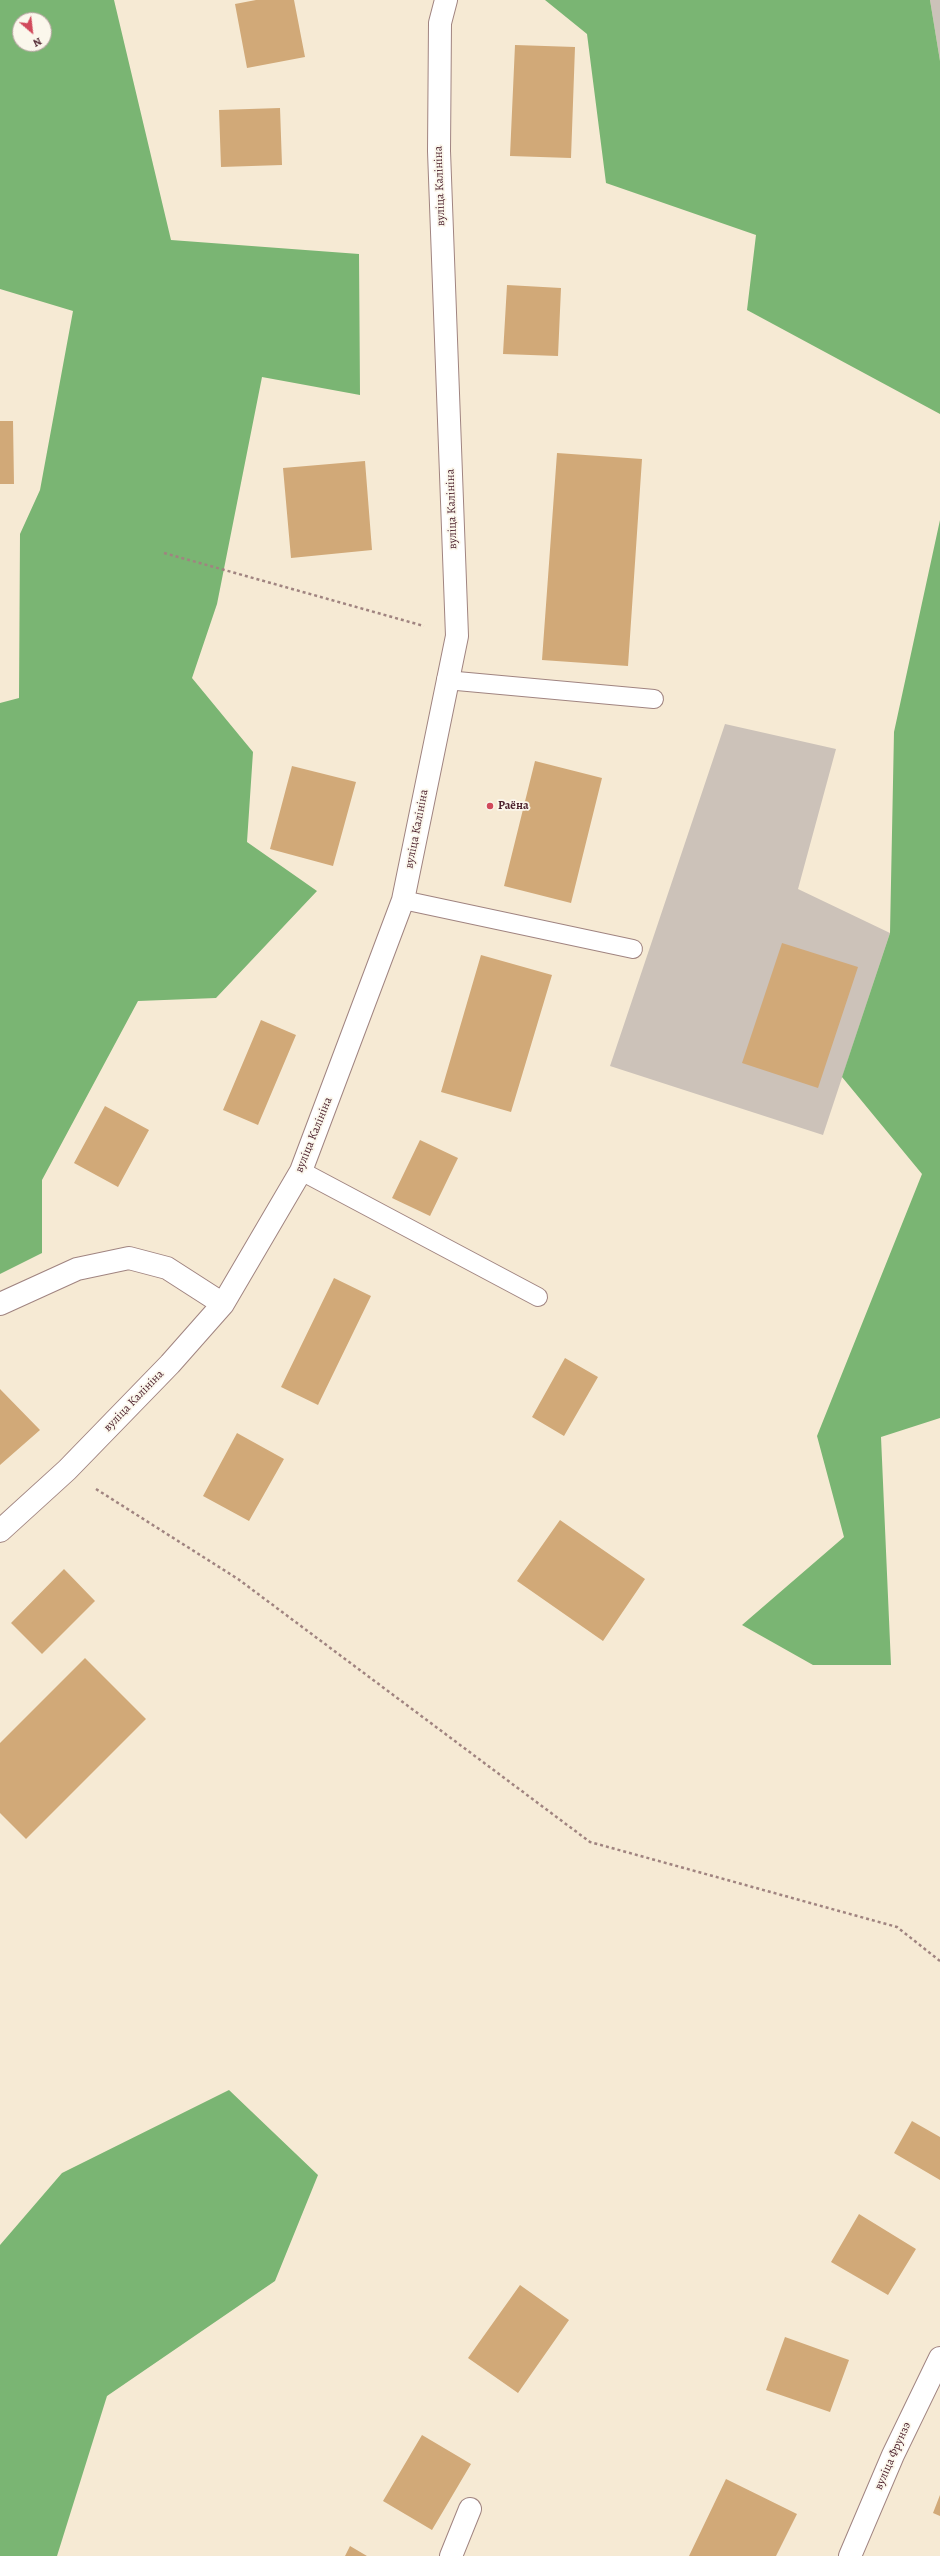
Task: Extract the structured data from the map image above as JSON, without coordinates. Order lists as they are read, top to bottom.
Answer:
{
  "streets": {
    "street": ["вуліца Калініна", "вуліца Фрунзэ"]
  },
  "places": ["Раёна"],
  "north": "bottom right"
}
